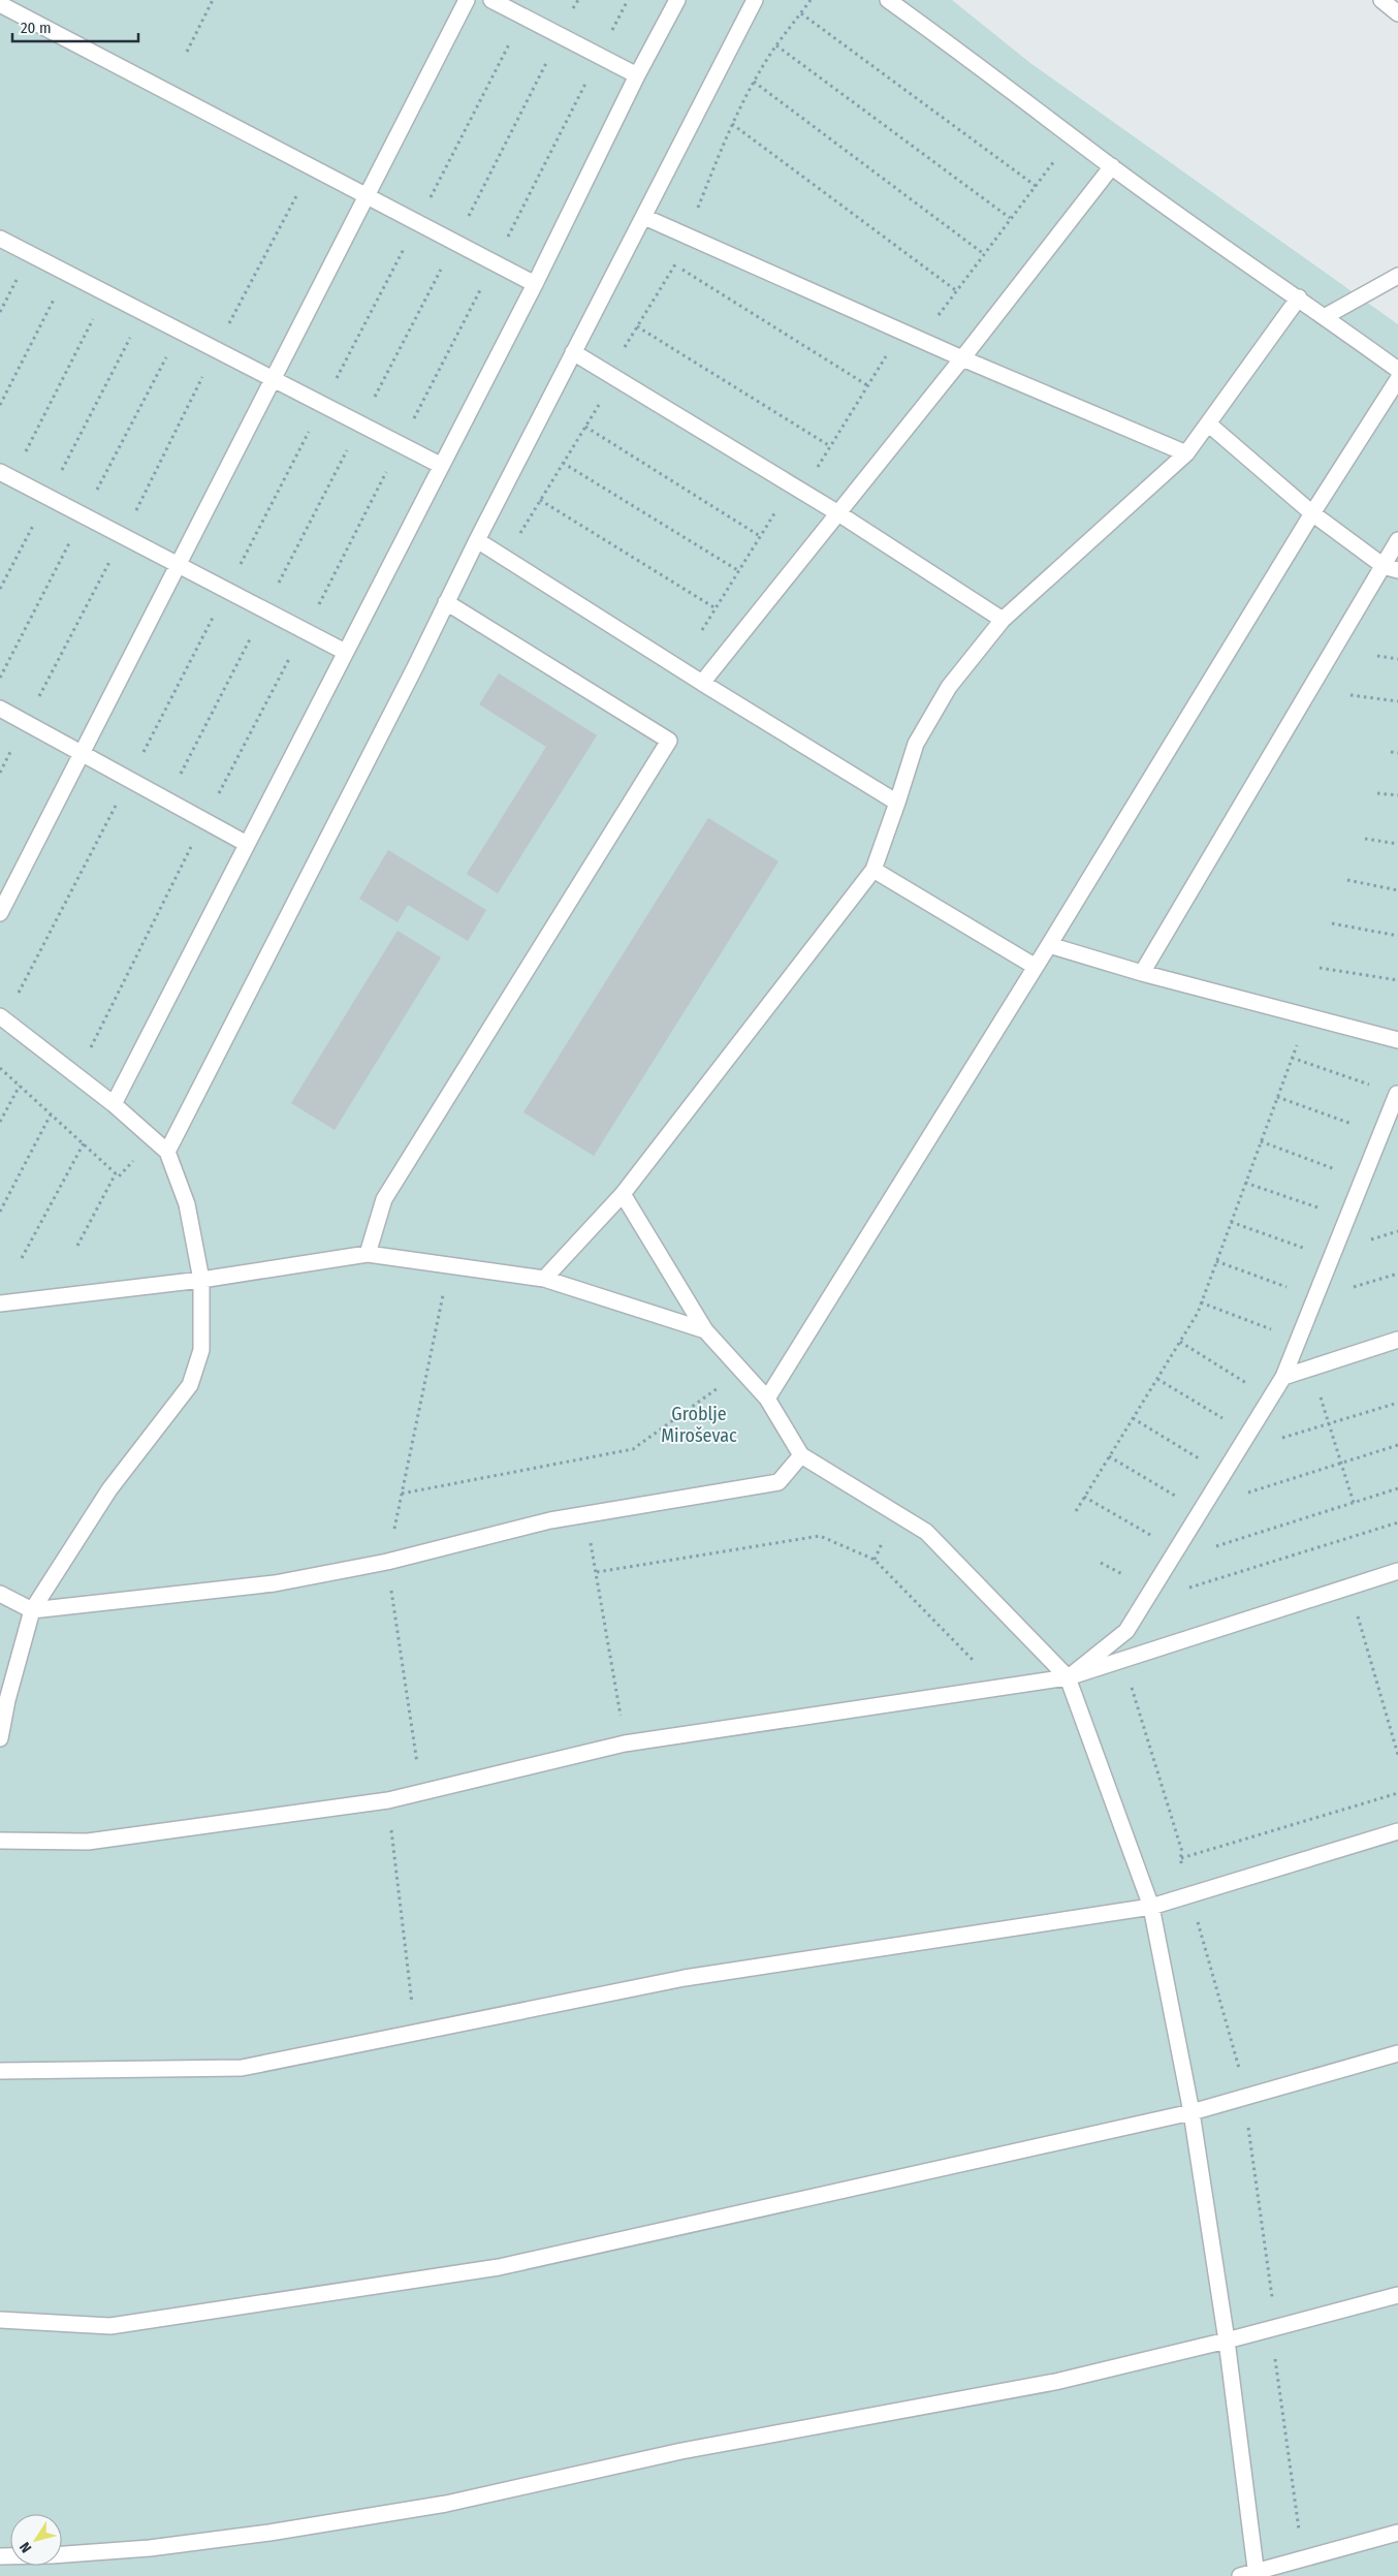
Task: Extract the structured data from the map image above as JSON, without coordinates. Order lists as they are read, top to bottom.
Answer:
{
  "parks": ["Groblje Miroševac"],
  "scale_bar": "20 m",
  "north": "bottom left"
}
